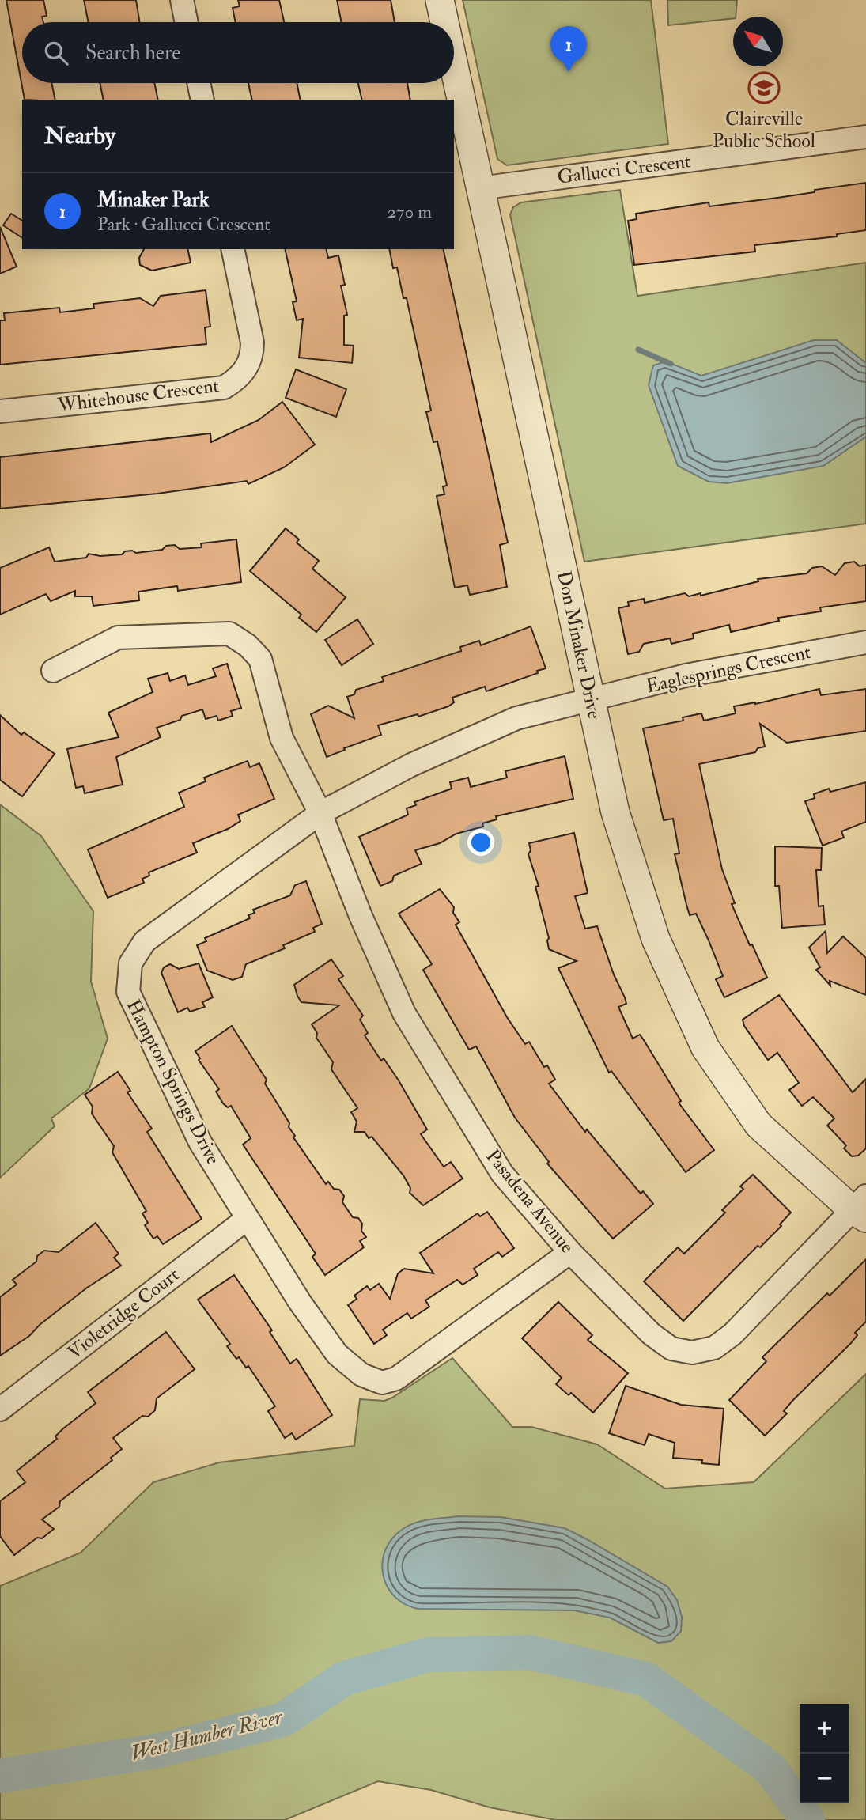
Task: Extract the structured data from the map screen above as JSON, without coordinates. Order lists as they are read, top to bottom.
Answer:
{
  "streets": {
    "street": [
      "Gallucci Crescent",
      "Whitehouse Crescent",
      "Don Minaker Drive",
      "Eaglesprings Crescent",
      "Hampton Springs Drive",
      "Pasadena Avenue",
      "Violetridge Court"
    ]
  },
  "crossings": [
    ["Gallucci Crescent", "Don Minaker Drive"],
    ["Don Minaker Drive", "Eaglesprings Crescent"],
    ["Don Minaker Drive", "Hampton Springs Drive"],
    ["Don Minaker Drive", "Pasadena Avenue"],
    ["Eaglesprings Crescent", "Hampton Springs Drive"],
    ["Hampton Springs Drive", "Pasadena Avenue"],
    ["Hampton Springs Drive", "Violetridge Court"]
  ],
  "water": ["West Humber River"],
  "places": {
    "school or university": ["Claireville Public School"]
  },
  "north": "top left",
  "page": {
    "search": "Search here",
    "pins": "1",
    "heading": "Nearby",
    "list": [
      {
        "mark": "1",
        "name": "Minaker Park",
        "note": "Park · Gallucci Crescent",
        "value": "270 m"
      }
    ],
    "map_buttons": ["+", "−"]
  }
}
